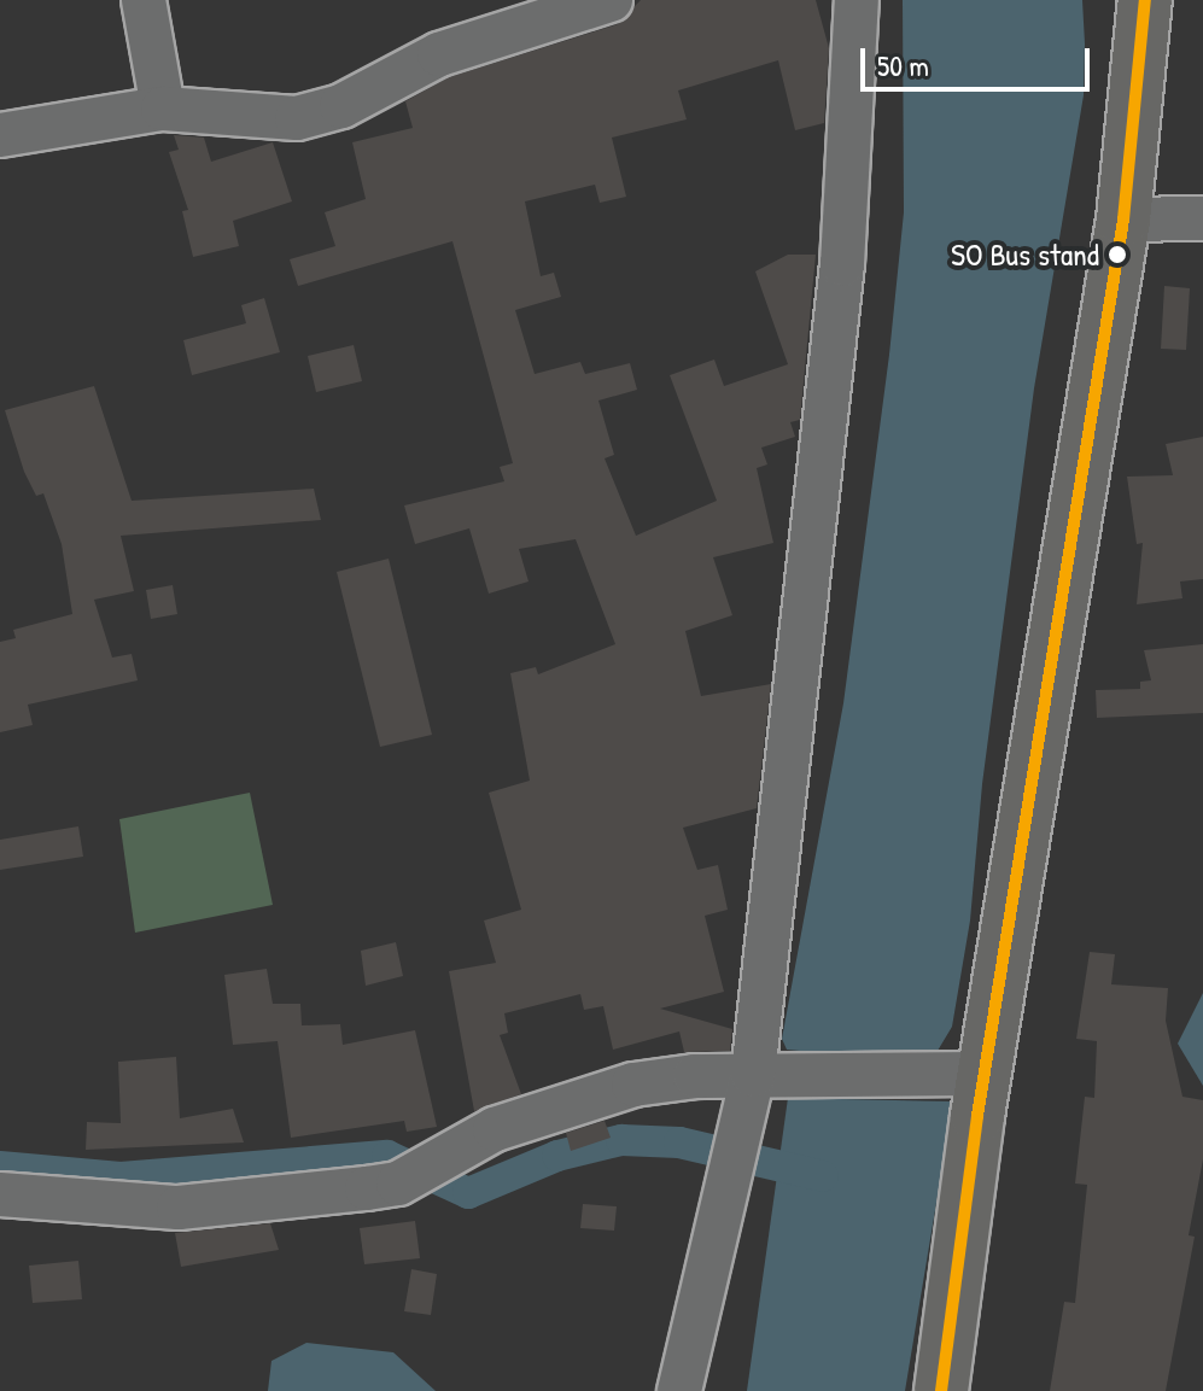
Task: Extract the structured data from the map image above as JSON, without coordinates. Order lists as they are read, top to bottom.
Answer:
{
  "places": ["SO Bus stand"],
  "scale_bar": "50 m"
}
